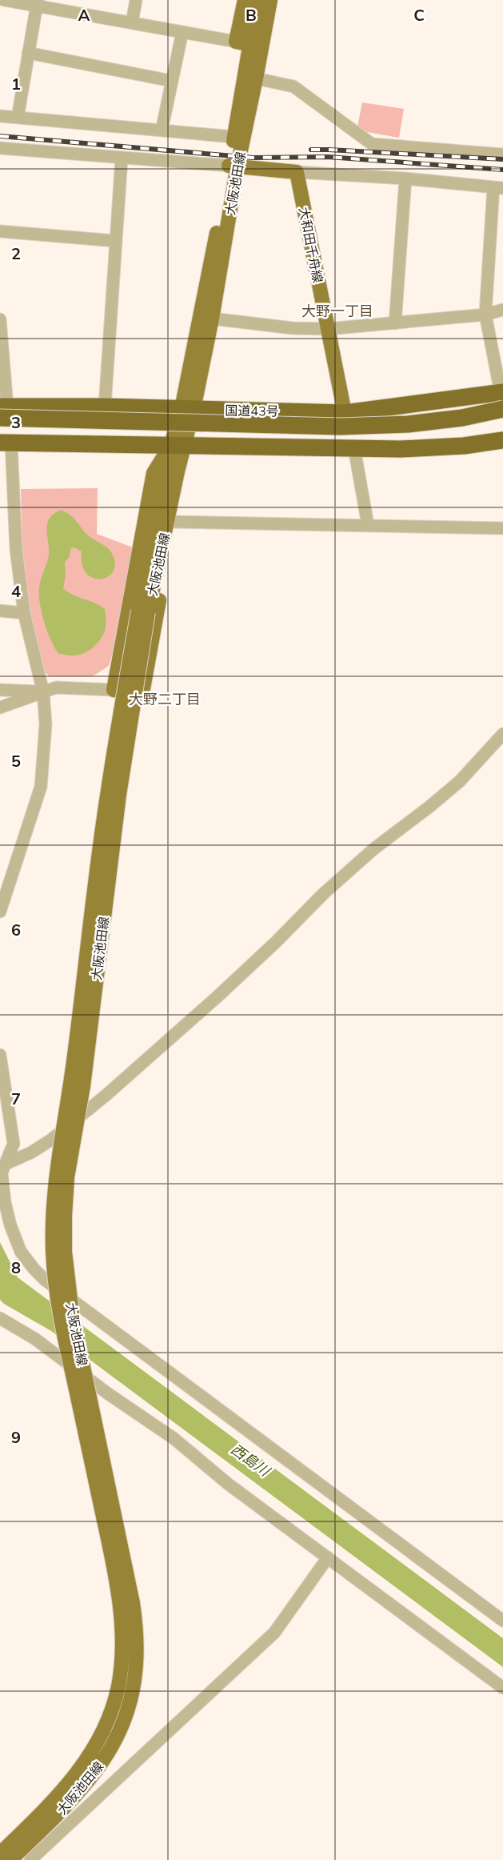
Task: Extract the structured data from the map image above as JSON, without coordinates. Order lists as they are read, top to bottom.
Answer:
{
  "streets": {
    "highway": ["国道43号"],
    "main road": ["大阪池田線", "大和田千舟線"]
  },
  "crossings": [
    ["大阪池田線", "国道43号"],
    ["大和田千舟線", "国道43号"]
  ],
  "districts": ["大野一丁目", "大野二丁目"],
  "water": ["西島川"],
  "grid": {
    "columns": ["A", "B", "C"],
    "rows": [
      "1",
      "2",
      "3",
      "4",
      "5",
      "6",
      "7",
      "8",
      "9"
    ]
  }
}
